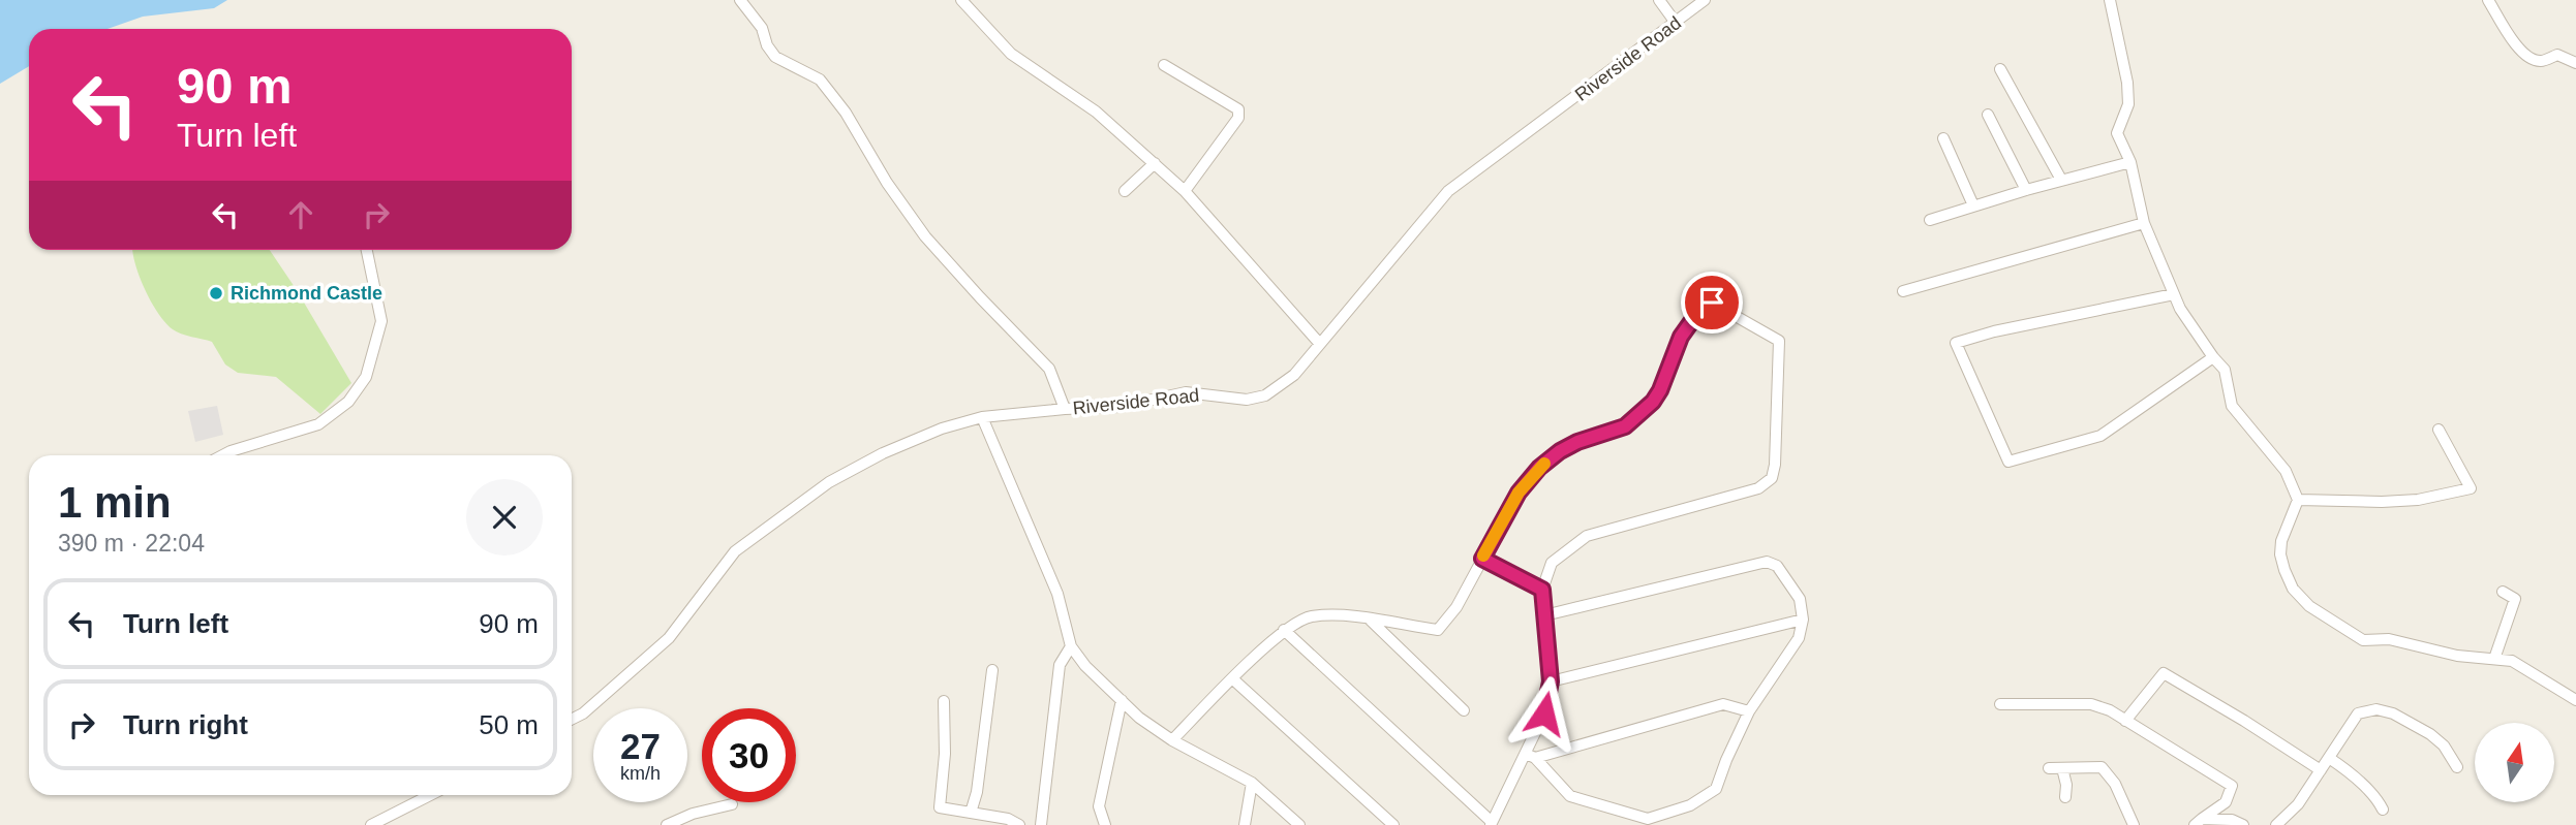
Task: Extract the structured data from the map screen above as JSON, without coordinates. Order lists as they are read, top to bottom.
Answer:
{
  "streets": {
    "street": ["Riverside Road"]
  },
  "places": ["Richmond Castle"],
  "north": "top",
  "page": {
    "turn": ["90 m", "Turn left"],
    "heading": ["1 min", "390 m · 22:04"],
    "list": [
      {
        "name": "Turn left",
        "value": "90 m"
      },
      {
        "name": "Turn right",
        "value": "50 m"
      }
    ],
    "speed": "27 km/h",
    "limit": "30"
  }
}
